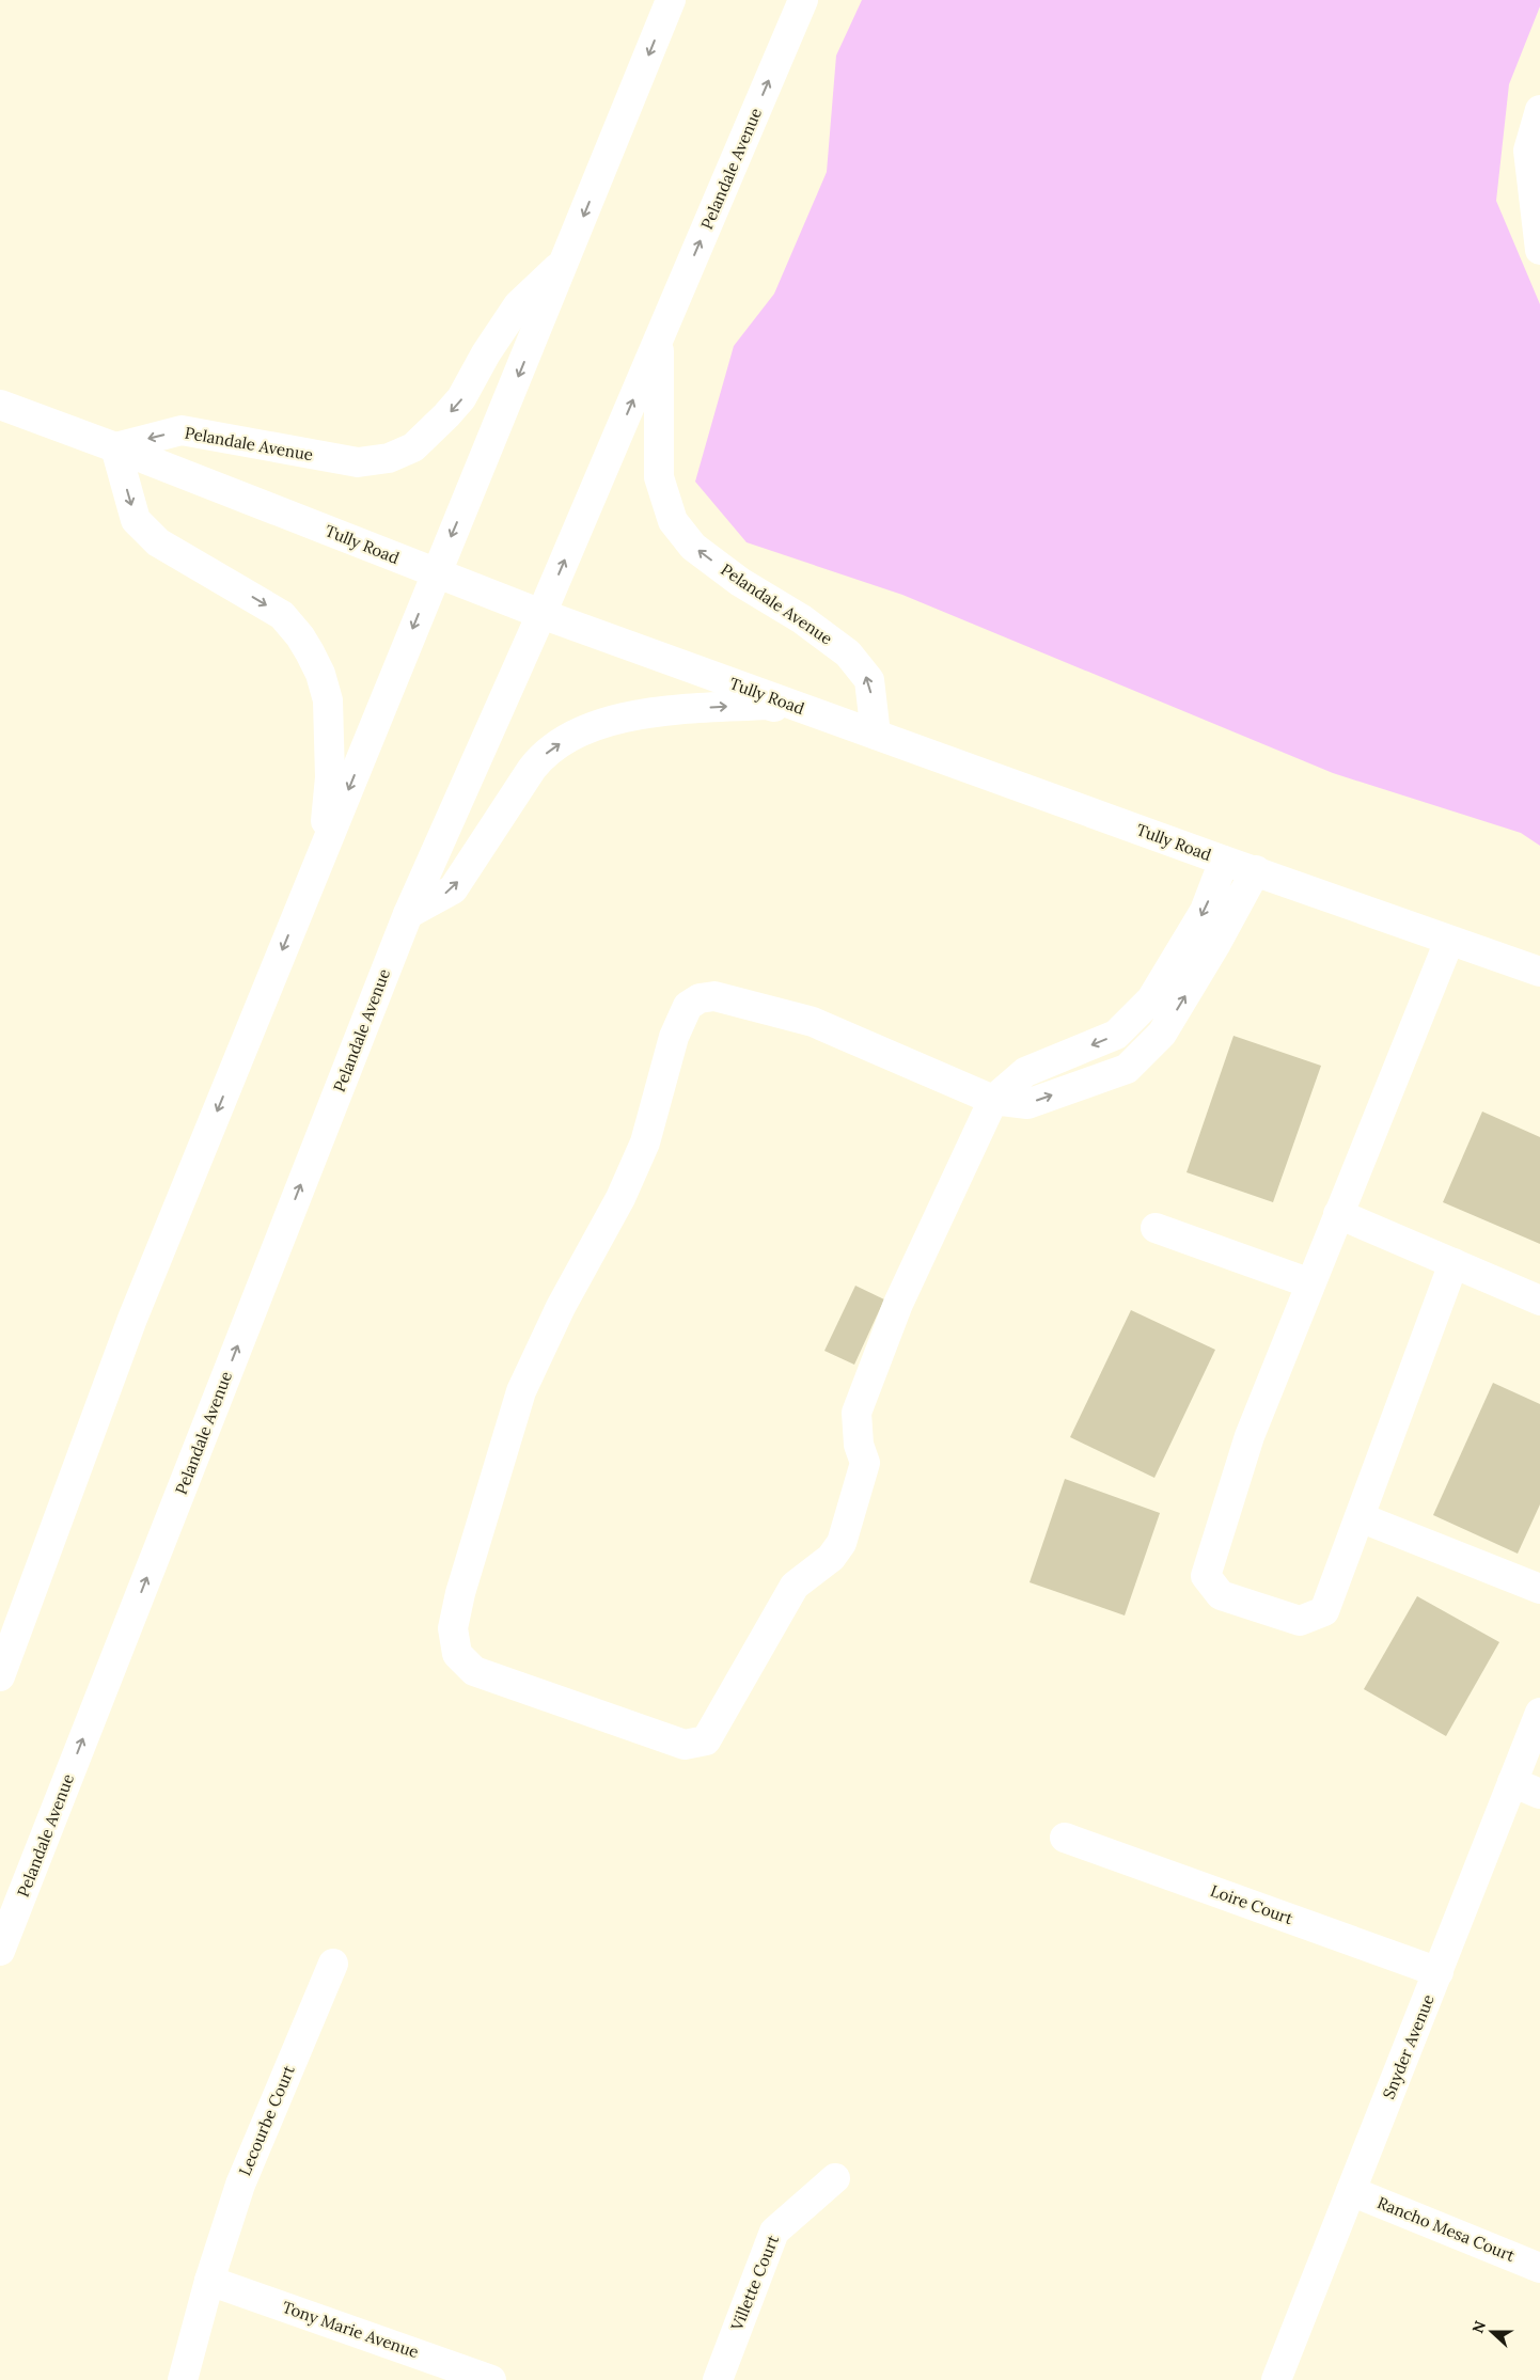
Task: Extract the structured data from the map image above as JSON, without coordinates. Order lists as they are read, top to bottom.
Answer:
{
  "streets": {
    "main road": [
      "Pelandale Avenue",
      "Tully Road",
      "Loire Court",
      "Snyder Avenue",
      "Lecourbe Court",
      "Rancho Mesa Court",
      "Villette Court",
      "Tony Marie Avenue"
    ]
  },
  "crossings": [
    ["Pelandale Avenue", "Tully Road"],
    ["Loire Court", "Snyder Avenue"],
    ["Snyder Avenue", "Rancho Mesa Court"],
    ["Lecourbe Court", "Tony Marie Avenue"]
  ],
  "north": "left"
}
